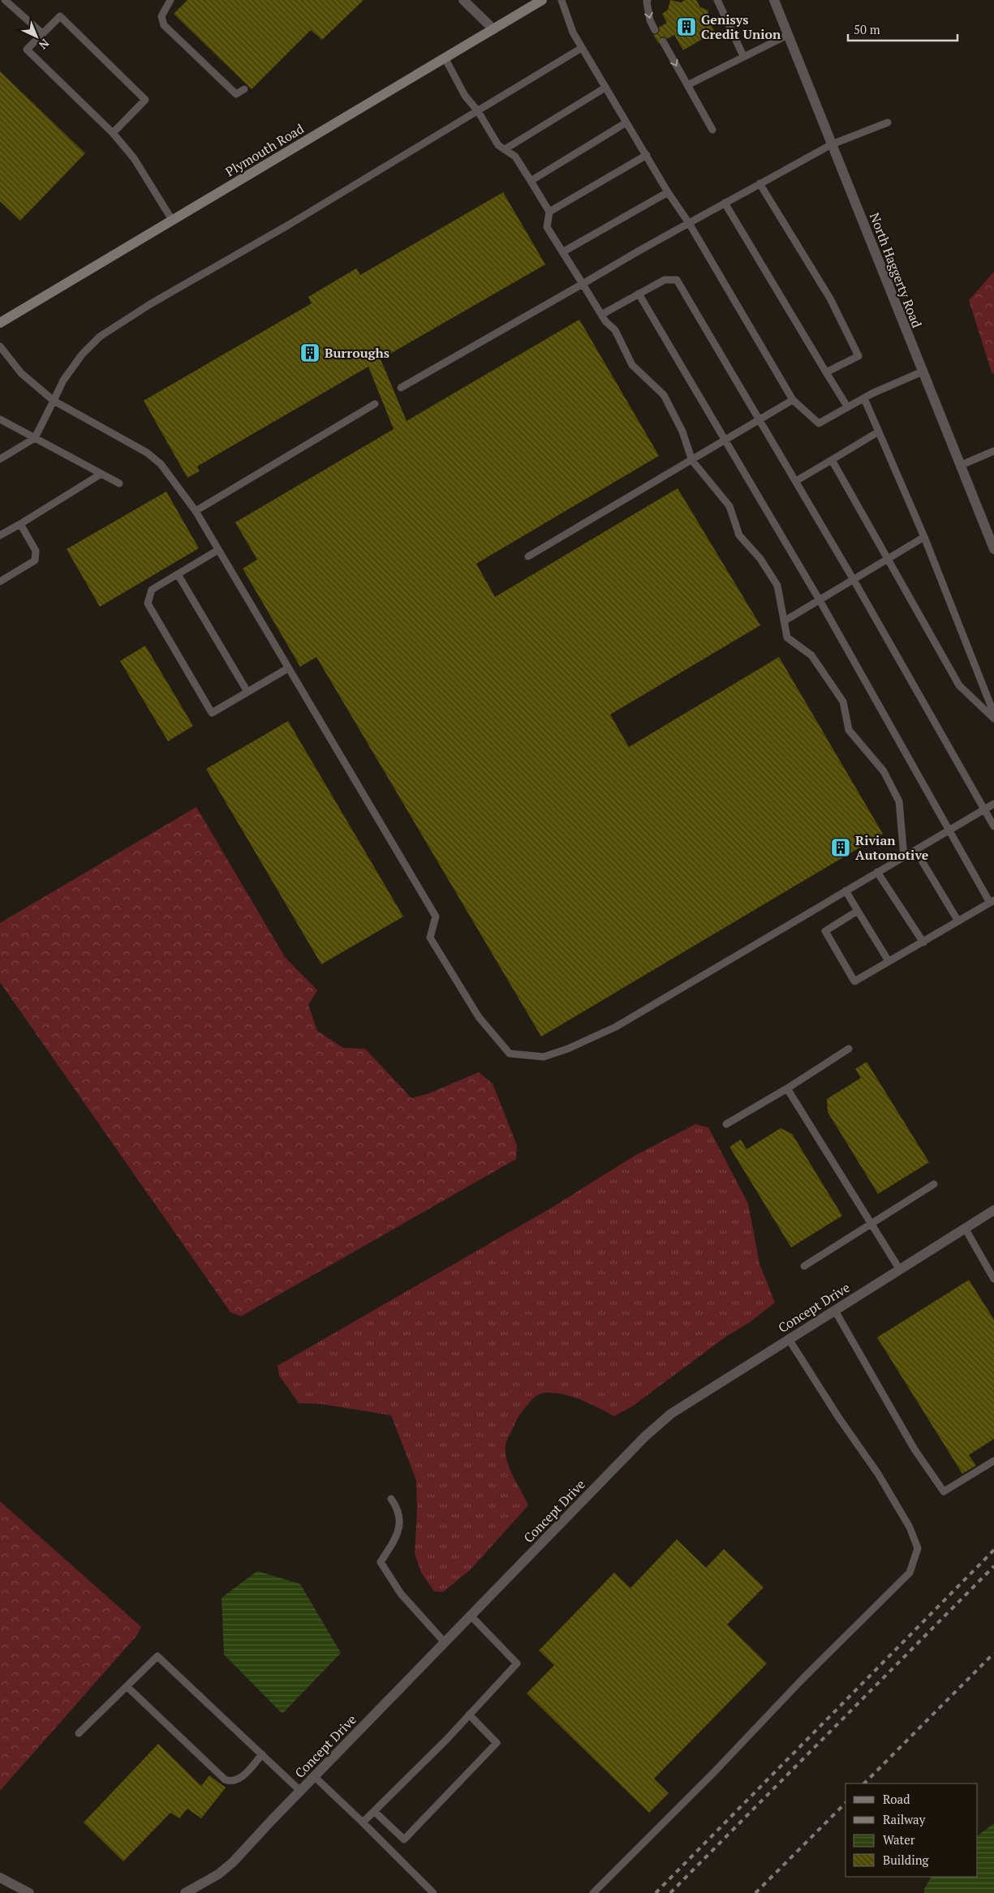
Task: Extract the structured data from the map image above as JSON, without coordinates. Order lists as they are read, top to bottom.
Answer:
{
  "streets": {
    "main road": ["Plymouth Road"],
    "street": ["North Haggerty Road", "Concept Drive"]
  },
  "places": {
    "building": ["Genisys Credit Union", "Burroughs", "Rivian Automotive"]
  },
  "legend": [
    "Road",
    "Railway",
    "Water",
    "Building"
  ],
  "scale_bar": "50 m",
  "north": "bottom right"
}
